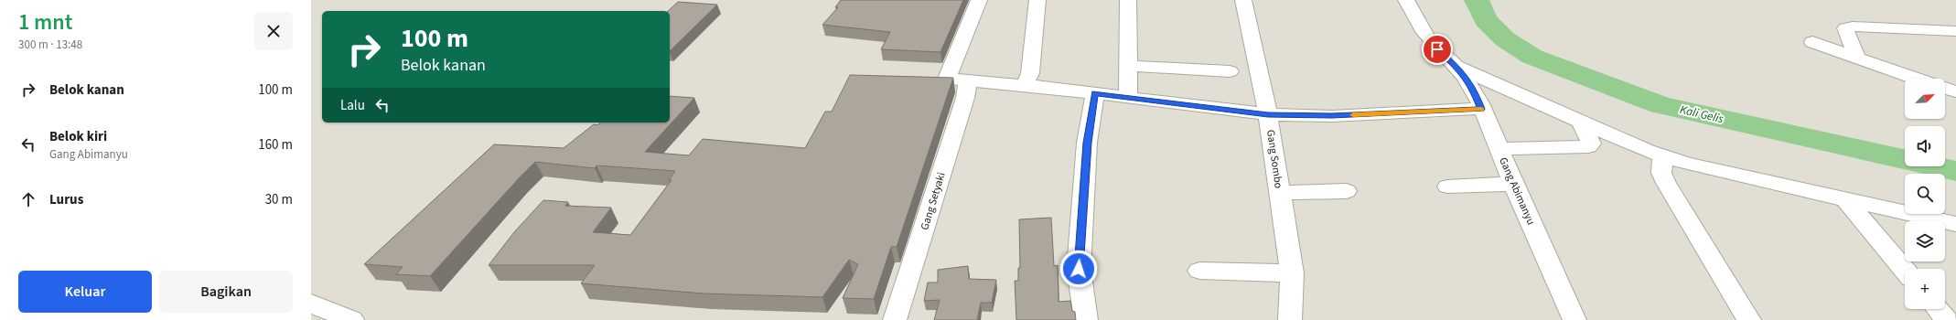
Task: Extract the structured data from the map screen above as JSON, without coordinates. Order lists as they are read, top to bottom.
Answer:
{
  "streets": {
    "street": ["Gang Sombo", "Gang Abimanyu", "Gang Setyaki"]
  },
  "water": ["Kali Gelis"],
  "north": "top right",
  "page": {
    "heading": ["1 mnt", "300 m · 13:48"],
    "turn": ["100 m", "Belok kanan"],
    "list": [
      {
        "name": "Belok kanan",
        "value": "100 m"
      },
      {
        "name": "Belok kiri",
        "note": "Gang Abimanyu",
        "value": "160 m"
      },
      {
        "name": "Lurus",
        "value": "30 m"
      }
    ],
    "map_buttons": "+",
    "then": "Lalu",
    "buttons": ["Keluar", "Bagikan"]
  }
}
